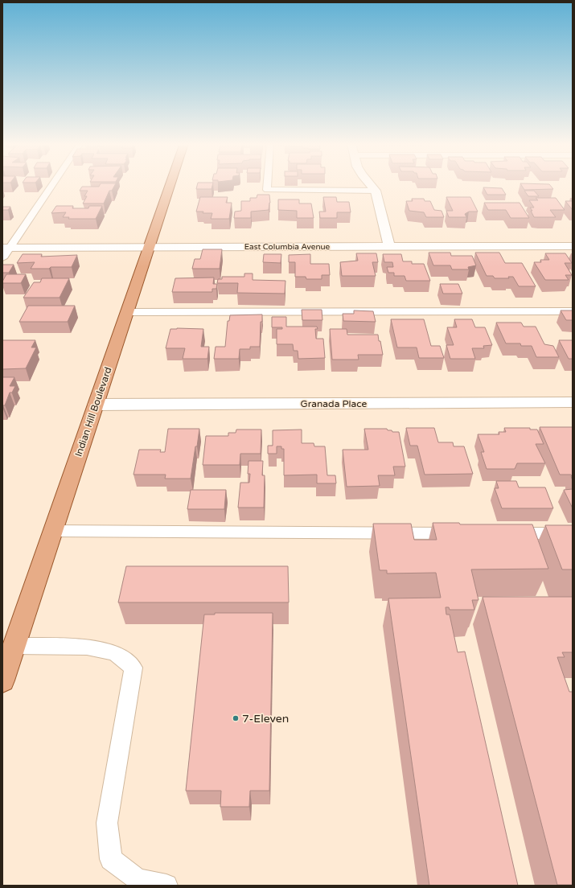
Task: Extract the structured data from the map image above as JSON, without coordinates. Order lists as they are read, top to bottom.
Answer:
{
  "streets": {
    "main road": ["Indian Hill Boulevard"],
    "street": ["East Columbia Avenue", "Granada Place"]
  },
  "crossings": [
    ["East Columbia Avenue", "Indian Hill Boulevard"],
    ["Granada Place", "Indian Hill Boulevard"]
  ],
  "places": ["7-Eleven"]
}
